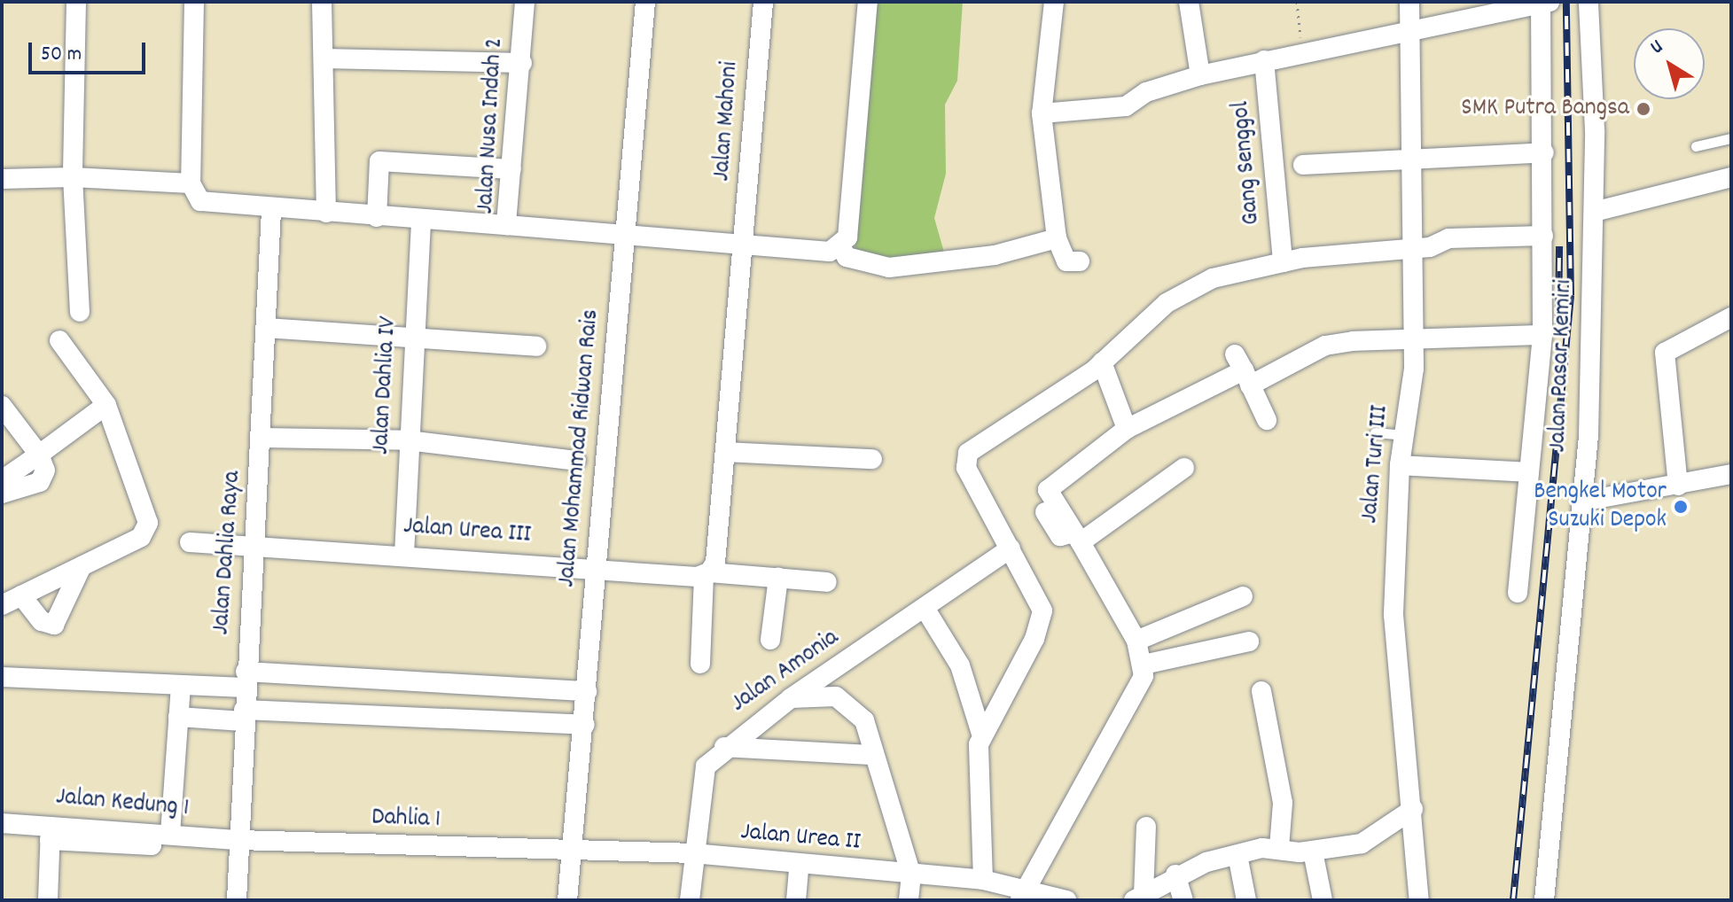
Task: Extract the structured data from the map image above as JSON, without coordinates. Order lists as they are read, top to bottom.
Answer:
{
  "streets": {
    "street": [
      "Jalan Mahoni",
      "Jalan Nusa Indah 2",
      "Gang Senggol",
      "Jalan Pasar Kemiri",
      "Jalan Dahlia IV",
      "Jalan Mohammad Ridwan Rais",
      "Jalan Turi III",
      "Jalan Urea III",
      "Jalan Dahlia Raya",
      "Jalan Amonia",
      "Jalan Kedung 1",
      "Dahlia 1",
      "Jalan Urea II"
    ]
  },
  "crossings": [
    ["Jalan Mahoni", "Jalan Nusa Indah 2"],
    ["Jalan Nusa Indah 2", "Jalan Mohammad Ridwan Rais"],
    ["Jalan Dahlia IV", "Jalan Urea III"],
    ["Jalan Mohammad Ridwan Rais", "Jalan Urea III"],
    ["Jalan Mohammad Ridwan Rais", "Dahlia 1"],
    ["Jalan Mohammad Ridwan Rais", "Jalan Urea II"],
    ["Jalan Urea III", "Jalan Dahlia Raya"],
    ["Jalan Dahlia Raya", "Jalan Kedung 1"],
    ["Jalan Dahlia Raya", "Dahlia 1"],
    ["Jalan Amonia", "Jalan Urea II"],
    ["Jalan Kedung 1", "Dahlia 1"],
    ["Dahlia 1", "Jalan Urea II"]
  ],
  "places": ["SMK Putra Bangsa", "Bengkel Motor Suzuki Depok"],
  "scale_bar": "50 m",
  "north": "top left"
}
